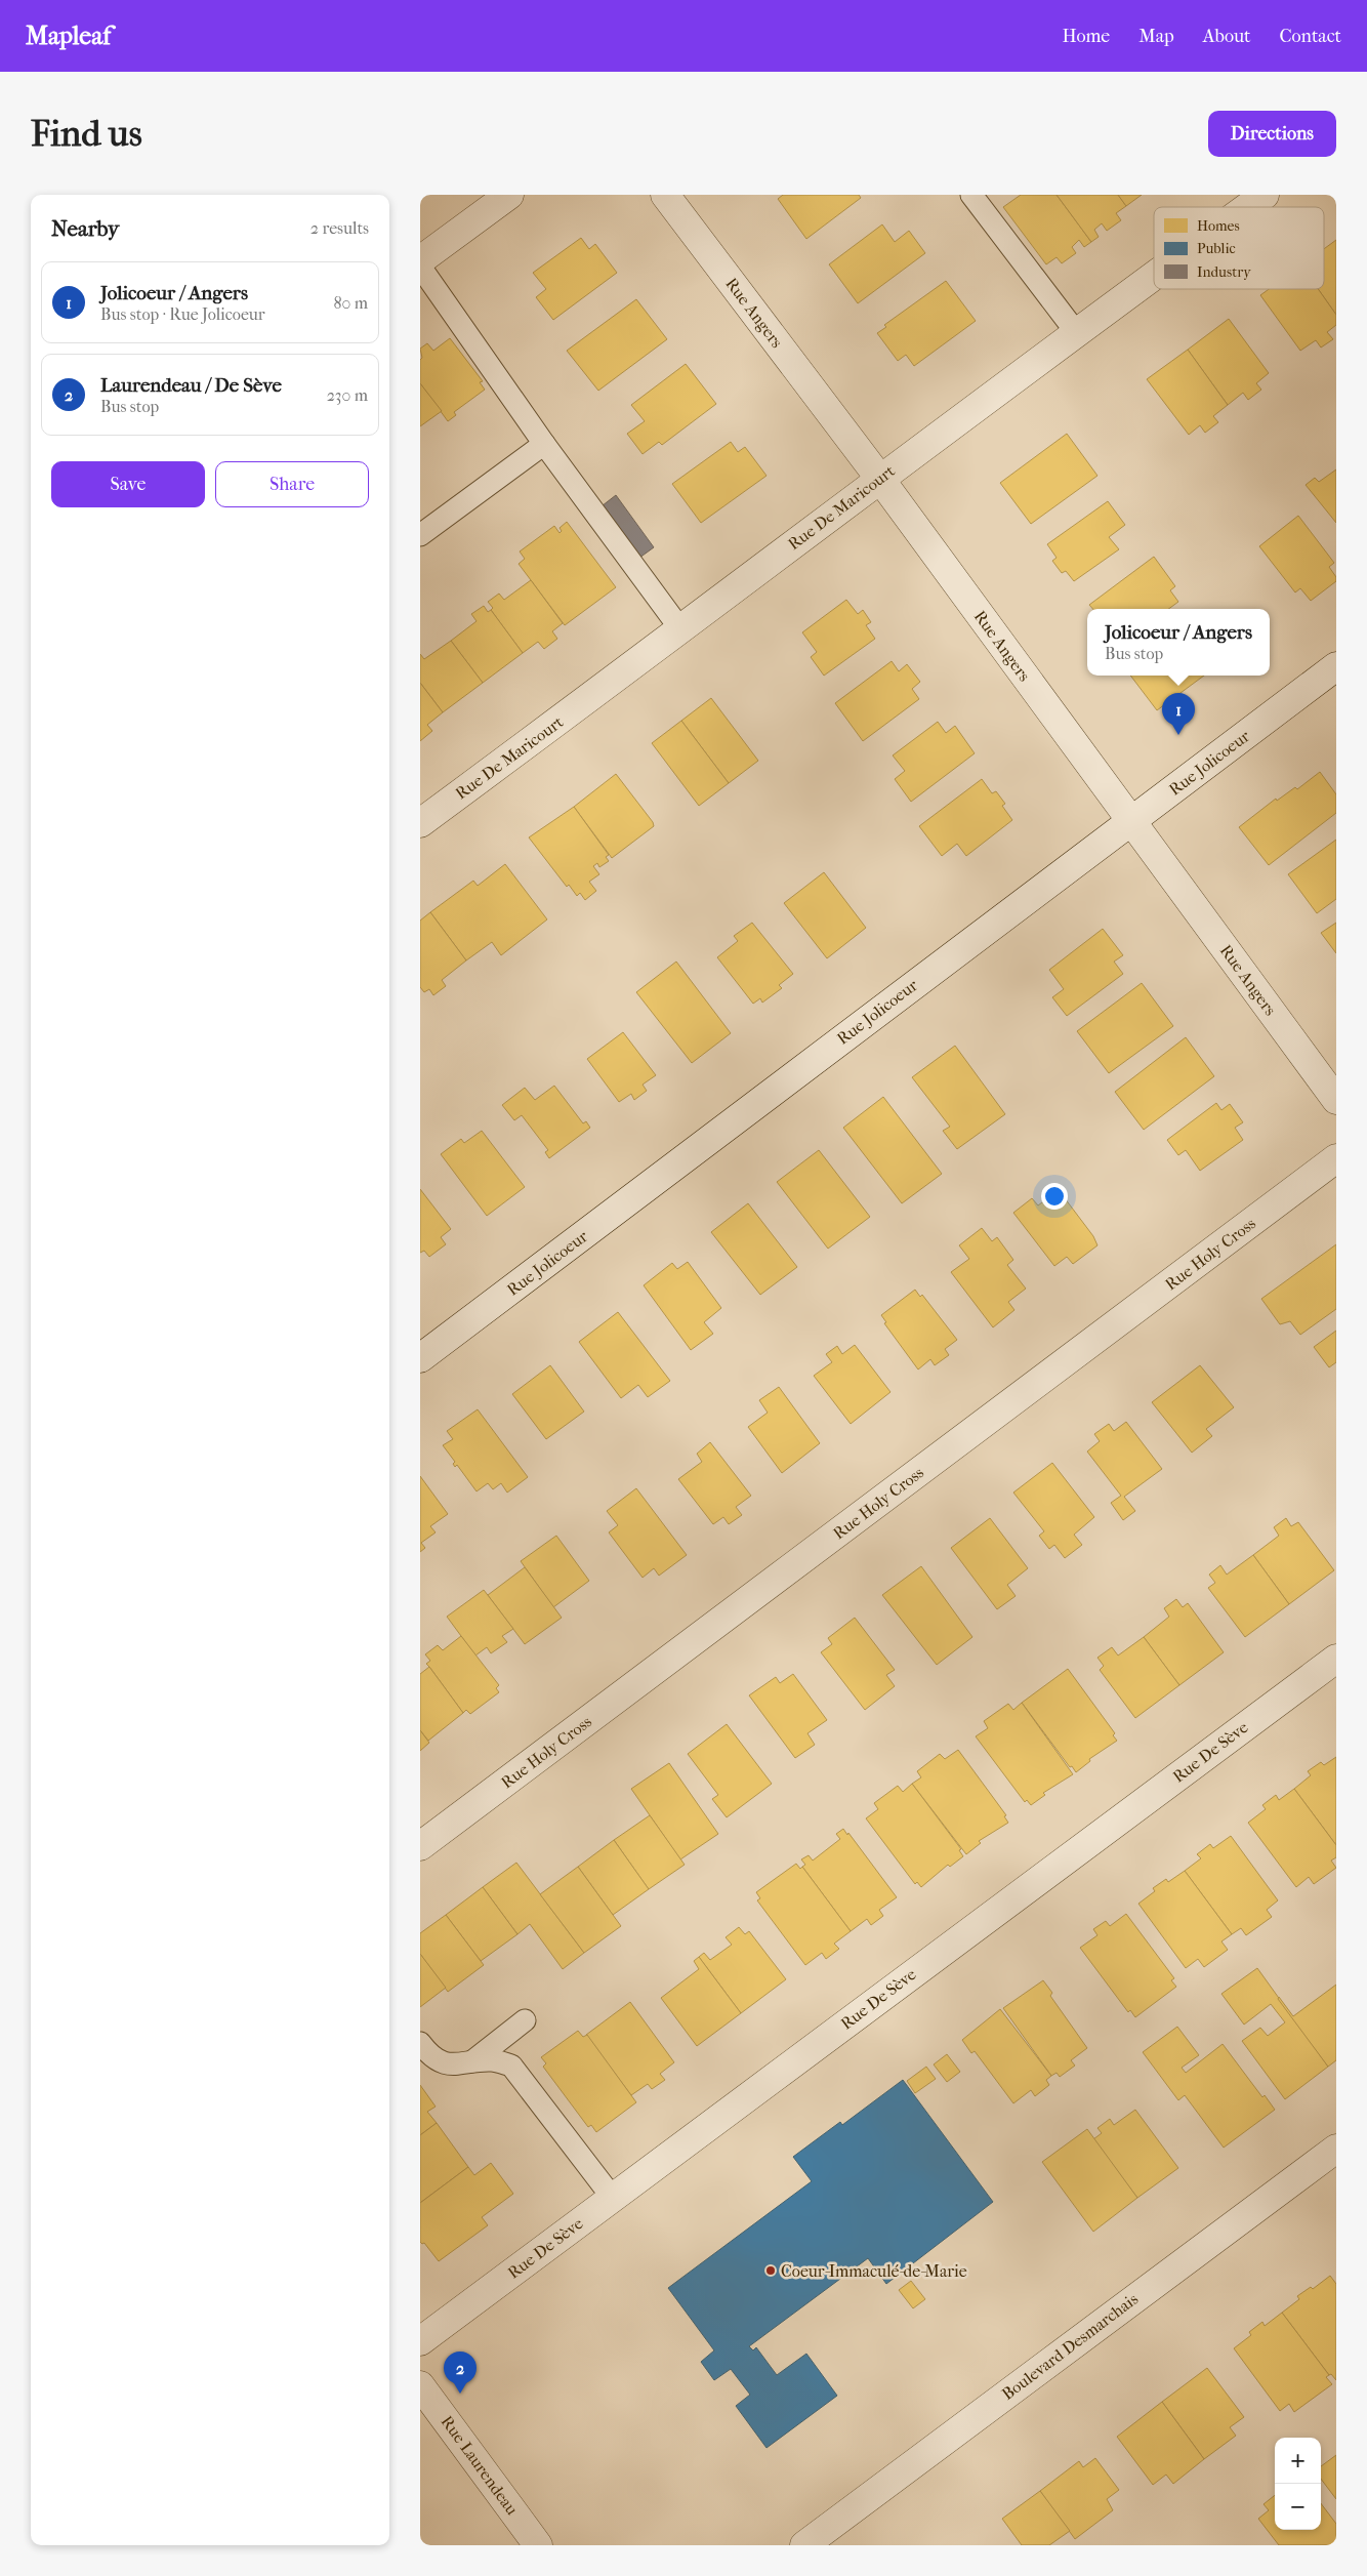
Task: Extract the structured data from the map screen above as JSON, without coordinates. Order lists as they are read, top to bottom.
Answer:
{
  "streets": {
    "street": [
      "Rue Angers",
      "Rue De Maricourt",
      "Rue Jolicoeur",
      "Rue Holy Cross",
      "Rue De Sève",
      "Boulevard Desmarchais",
      "Rue Laurendeau"
    ]
  },
  "crossings": [
    ["Rue Angers", "Rue De Maricourt"],
    ["Rue Angers", "Rue Jolicoeur"]
  ],
  "places": ["Coeur-Immaculé-de-Marie"],
  "legend": ["Homes", "Public", "Industry"],
  "page": {
    "header": "Mapleaf",
    "nav": [
      "Home",
      "Map",
      "About",
      "Contact"
    ],
    "buttons": [
      "Directions",
      ["Save", "Share"]
    ],
    "title": "Find us",
    "heading": ["Nearby", "2 results"],
    "list": [
      {
        "mark": "1",
        "name": "Jolicoeur / Angers",
        "note": "Bus stop · Rue Jolicoeur",
        "value": "80 m"
      },
      {
        "mark": "2",
        "name": "Laurendeau / De Sève",
        "note": "Bus stop",
        "value": "230 m"
      }
    ],
    "popup": ["Jolicoeur / Angers", "Bus stop"],
    "pins": ["1", "2"],
    "map_buttons": ["+", "−"]
  }
}
